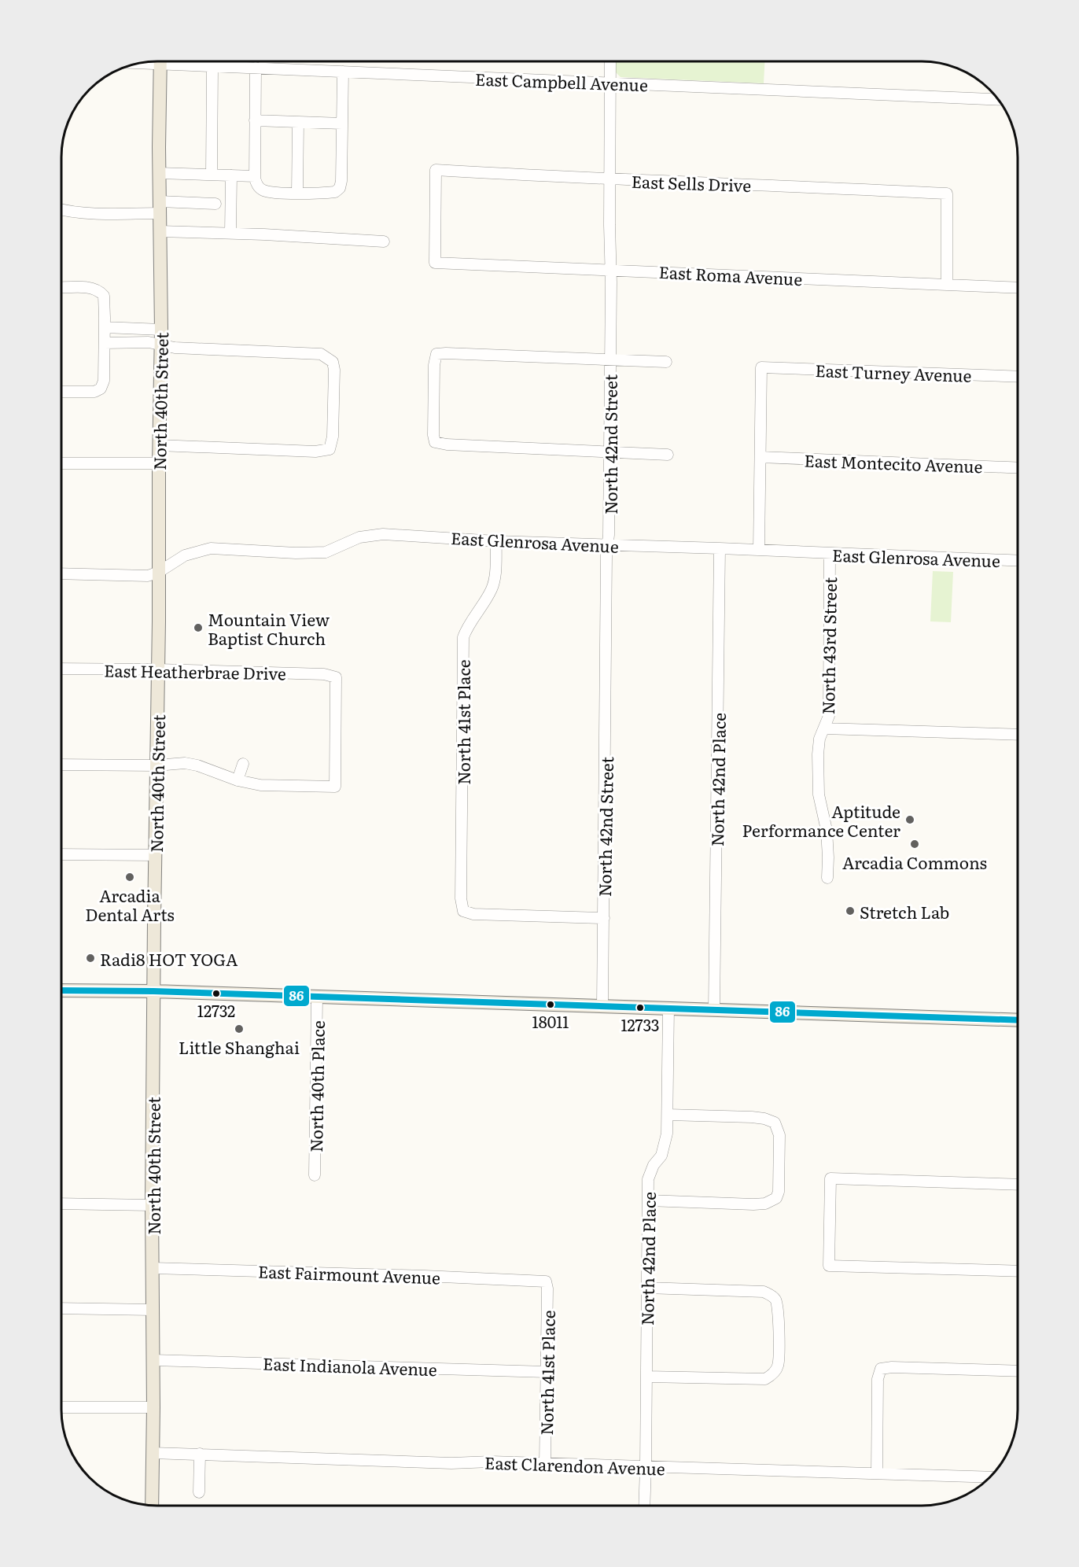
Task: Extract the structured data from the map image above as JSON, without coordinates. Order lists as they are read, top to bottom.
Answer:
{
  "streets": {
    "main road": ["North 40th Street"],
    "street": [
      "East Campbell Avenue",
      "East Sells Drive",
      "East Roma Avenue",
      "East Turney Avenue",
      "North 42nd Street",
      "East Montecito Avenue",
      "East Glenrosa Avenue",
      "North 43rd Street",
      "East Heatherbrae Drive",
      "North 41st Place",
      "North 42nd Place",
      "North 40th Place",
      "East Fairmount Avenue",
      "East Indianola Avenue",
      "East Clarendon Avenue"
    ]
  },
  "crossings": [
    ["East Campbell Avenue", "North 42nd Street"],
    ["East Sells Drive", "East Roma Avenue"],
    ["East Sells Drive", "North 42nd Street"],
    ["East Roma Avenue", "North 42nd Street"],
    ["East Turney Avenue", "East Montecito Avenue"],
    ["North 40th Street", "East Glenrosa Avenue"],
    ["North 40th Street", "East Heatherbrae Drive"],
    ["North 40th Street", "East Fairmount Avenue"],
    ["North 40th Street", "East Indianola Avenue"],
    ["North 40th Street", "East Clarendon Avenue"],
    ["North 42nd Street", "East Glenrosa Avenue"],
    ["North 42nd Street", "North 41st Place"],
    ["East Glenrosa Avenue", "North 43rd Street"],
    ["East Glenrosa Avenue", "North 41st Place"],
    ["East Glenrosa Avenue", "North 42nd Place"],
    ["North 41st Place", "East Fairmount Avenue"],
    ["North 41st Place", "East Indianola Avenue"],
    ["North 41st Place", "East Clarendon Avenue"],
    ["North 42nd Place", "East Clarendon Avenue"]
  ],
  "places": [
    "Mountain View Baptist Church",
    "Aptitude Performance Center",
    "Arcadia Commons",
    "Arcadia Dental Arts",
    "Stretch Lab",
    "Radi8 HOT YOGA",
    "12732",
    "18011",
    "12733",
    "Little Shanghai"
  ],
  "lines": ["transit line 86"]
}
